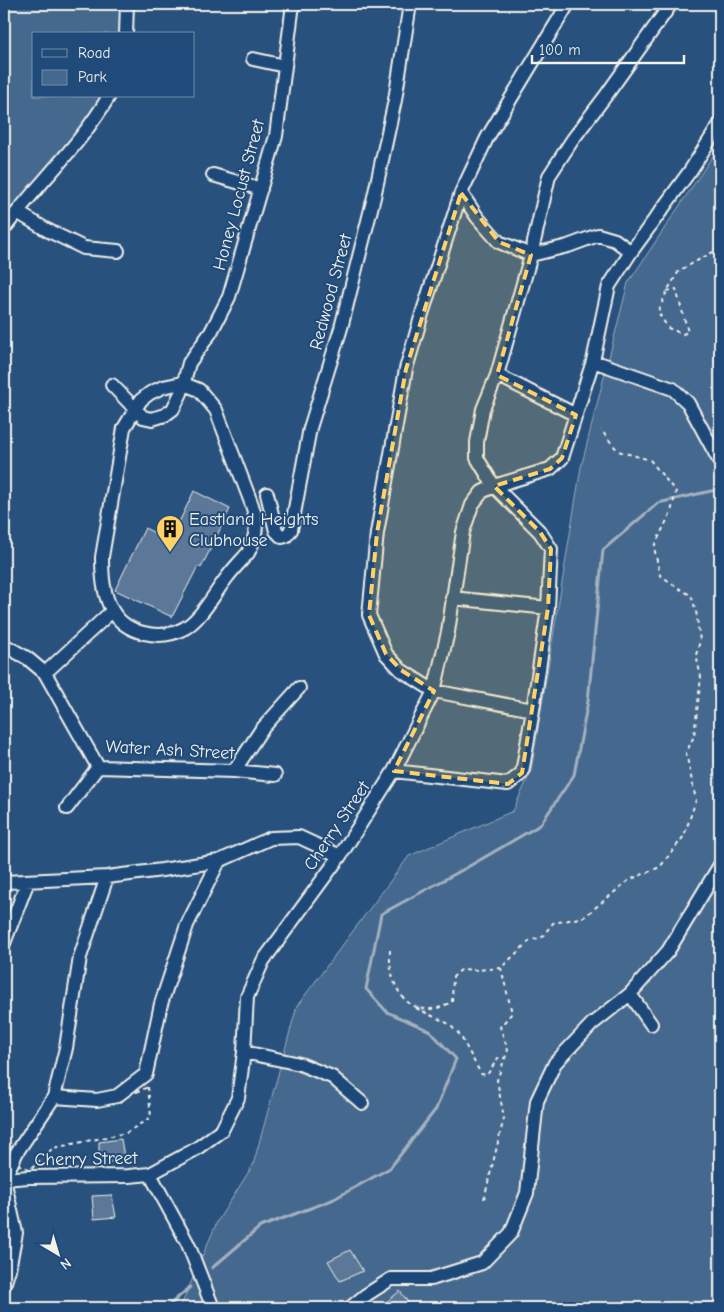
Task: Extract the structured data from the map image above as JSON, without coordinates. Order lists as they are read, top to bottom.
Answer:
{
  "streets": {
    "street": [
      "Honey Locust Street",
      "Redwood Street",
      "Water Ash Street",
      "Cherry Street"
    ]
  },
  "places": {
    "building": ["Eastland Heights Clubhouse"]
  },
  "legend": ["Road", "Park"],
  "scale_bar": "100 m",
  "north": "bottom right"
}
